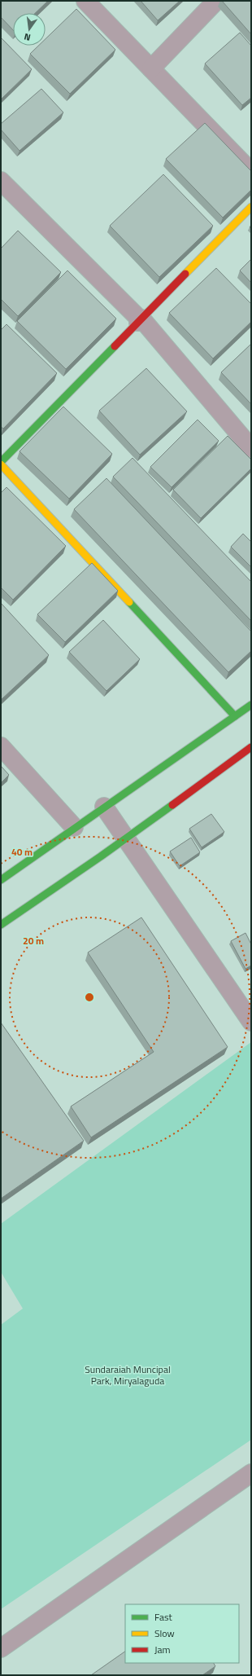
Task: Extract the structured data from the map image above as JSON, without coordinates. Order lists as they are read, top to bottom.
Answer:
{
  "parks": ["Sundaraiah Muncipal Park, Miryalaguda"],
  "legend": ["Fast", "Slow", "Jam"],
  "north": "bottom",
  "rings": ["40 m", "20 m"]
}
